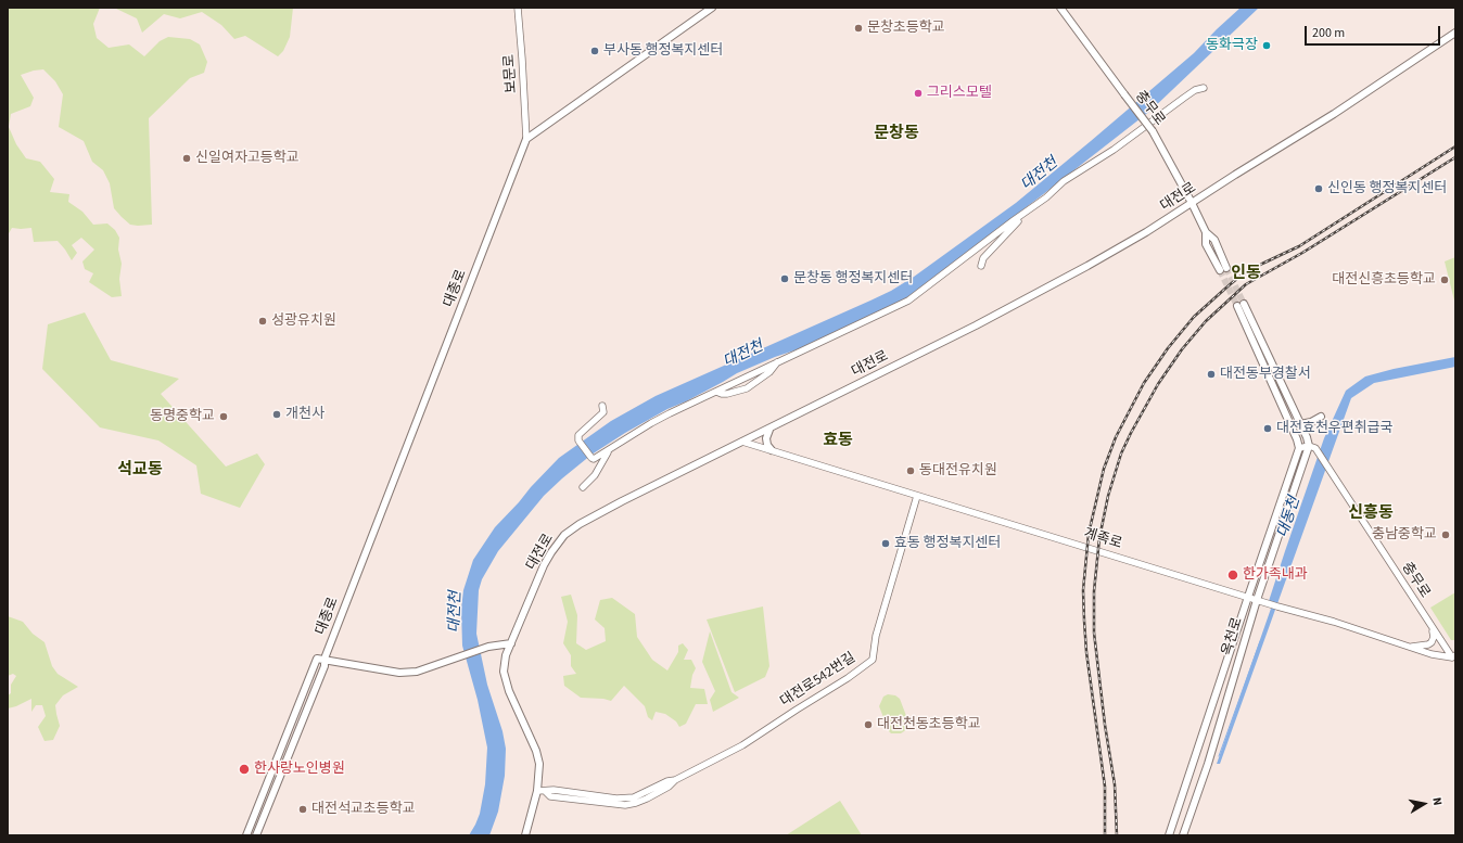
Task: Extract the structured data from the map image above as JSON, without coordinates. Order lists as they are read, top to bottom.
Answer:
{
  "streets": {
    "main road": [
      "보문로",
      "충무로",
      "대전로",
      "대종로",
      "계족로",
      "옥천로",
      "대전로542번길"
    ]
  },
  "crossings": [
    ["보문로", "대종로"],
    ["충무로", "대전로"],
    ["충무로", "계족로"],
    ["충무로", "옥천로"],
    ["대전로", "계족로"],
    ["대전로", "대전로542번길"],
    ["계족로", "옥천로"],
    ["계족로", "대전로542번길"]
  ],
  "districts": [
    "문창동",
    "인동",
    "효동",
    "석교동",
    "신흥동"
  ],
  "water": ["대전천", "대동천"],
  "places": [
    "문창초등학교",
    "동화극장",
    "부사동 행정복지센터",
    "그리스모텔",
    "신일여자고등학교",
    "신인동 행정복지센터",
    "문창동 행정복지센터",
    "대전신흥초등학교",
    "성광유치원",
    "대전동부경찰서",
    "개천사",
    "동명중학교",
    "대전효천우편취급국",
    "동대전유치원",
    "충남중학교",
    "효동 행정복지센터",
    "한가족내과",
    "대전천동초등학교",
    "한사랑노인병원",
    "대전석교초등학교"
  ],
  "scale_bar": "200 m",
  "north": "right"
}
